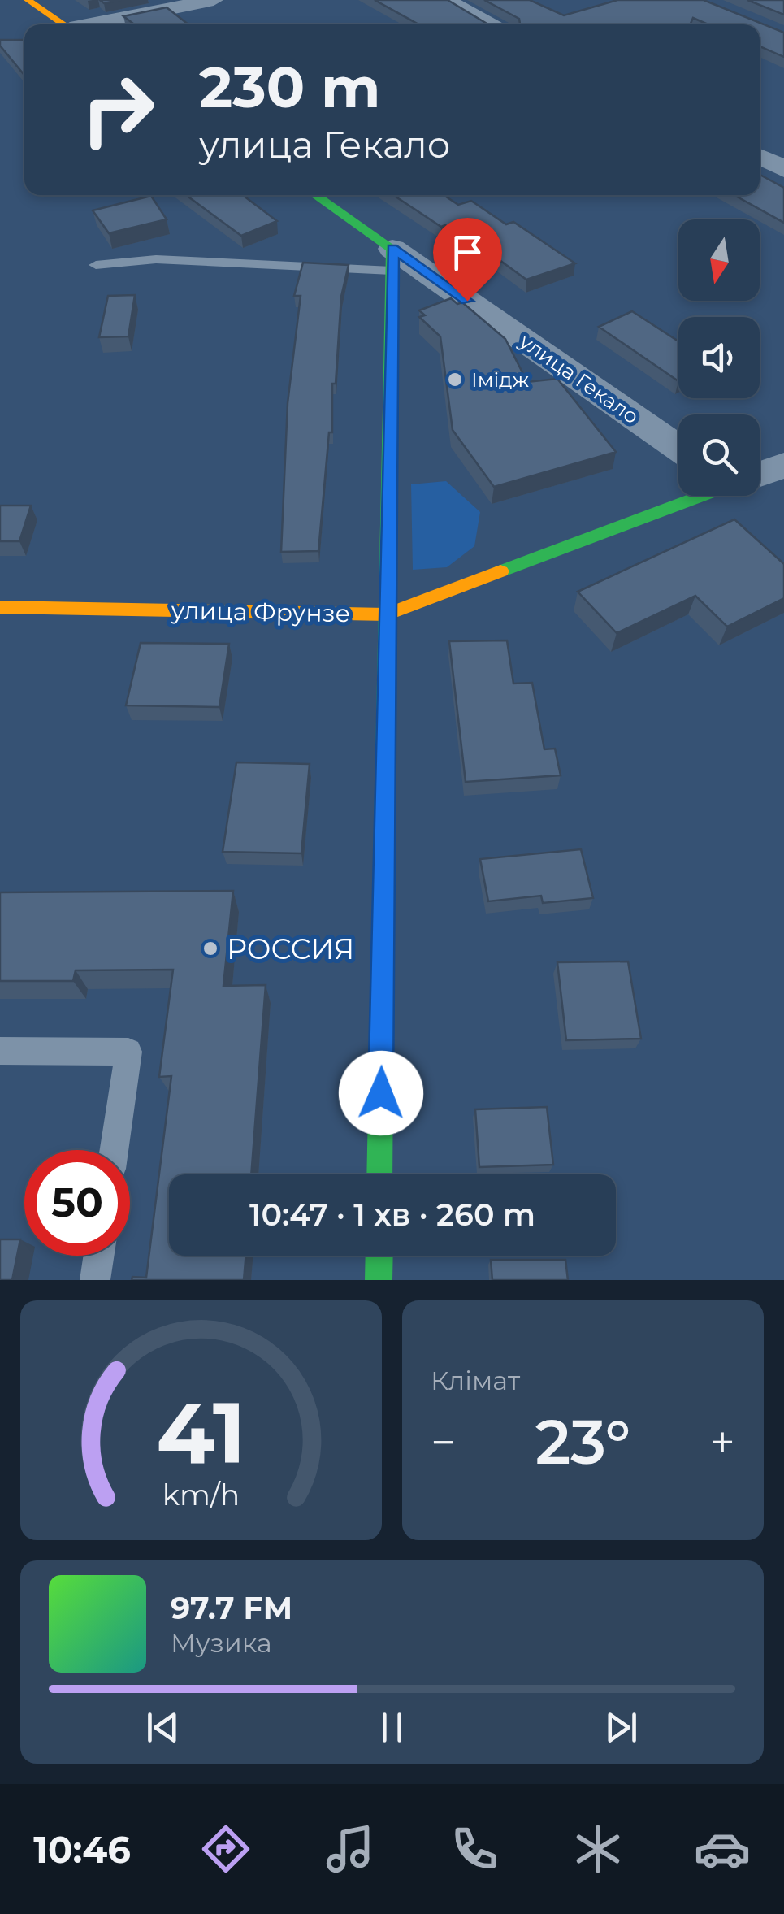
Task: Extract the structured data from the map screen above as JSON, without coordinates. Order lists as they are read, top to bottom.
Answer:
{
  "streets": {
    "main road": ["улица Гекало", "улица Фрунзе"]
  },
  "places": ["Імідж", "РОССИЯ"],
  "north": "bottom",
  "page": {
    "turn": ["230 m", "улица Гекало"],
    "limit": "50",
    "trip": "10:47 · 1 хв · 260 m",
    "tile": "Клімат",
    "heat": ["−", "23°", "+"],
    "song": ["97.7 FM", "Музика"],
    "tabs": "10:46",
    "gauge": ["41", "km/h"]
  }
}
